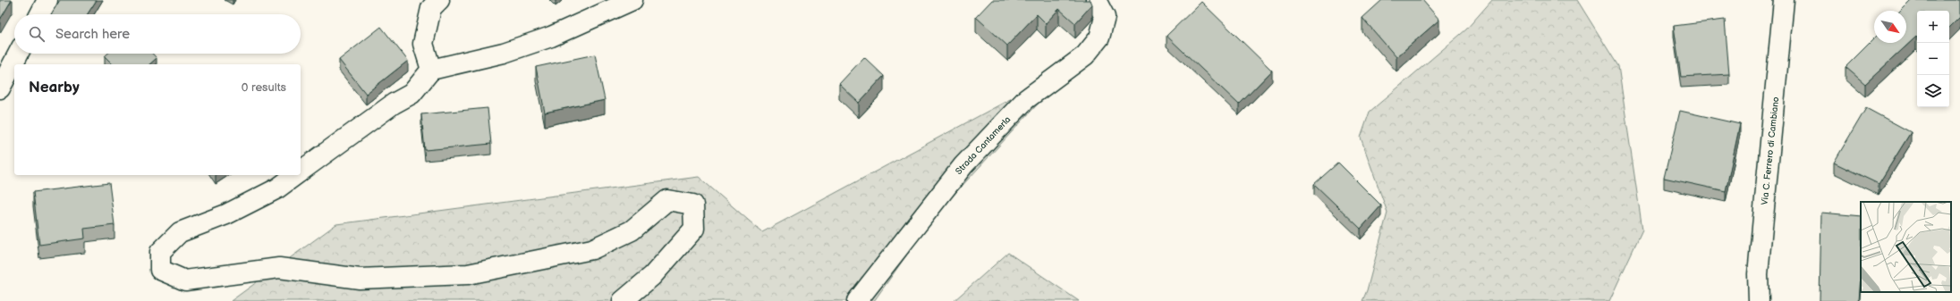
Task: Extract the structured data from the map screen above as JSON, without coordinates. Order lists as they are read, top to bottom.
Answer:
{
  "streets": {
    "street": ["Strada Cantamerla", "Via C. Ferrero di Cambiano"]
  },
  "north": "bottom right",
  "page": {
    "map_buttons": ["+", "−"],
    "search": "Search here",
    "heading": ["Nearby", "0 results"]
  }
}
